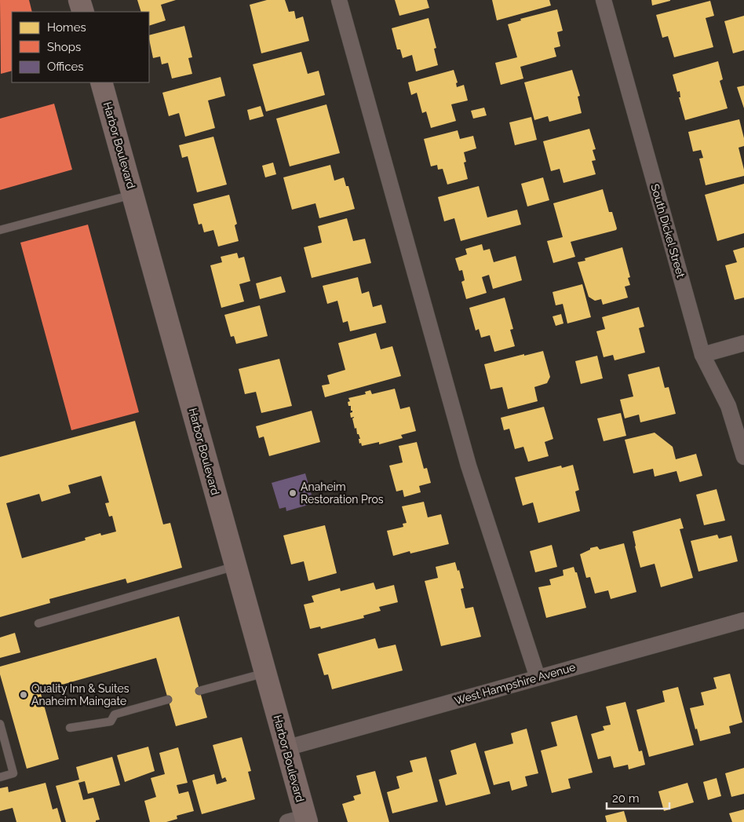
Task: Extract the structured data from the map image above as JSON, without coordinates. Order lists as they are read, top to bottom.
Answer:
{
  "streets": {
    "main road": ["Harbor Boulevard"],
    "street": ["South Dickel Street", "West Hampshire Avenue"]
  },
  "crossings": [
    ["Harbor Boulevard", "West Hampshire Avenue"]
  ],
  "places": ["Anaheim Restoration Pros", "Quality Inn & Suites Anaheim Maingate"],
  "legend": ["Homes", "Shops", "Offices"],
  "scale_bar": "20 m"
}
